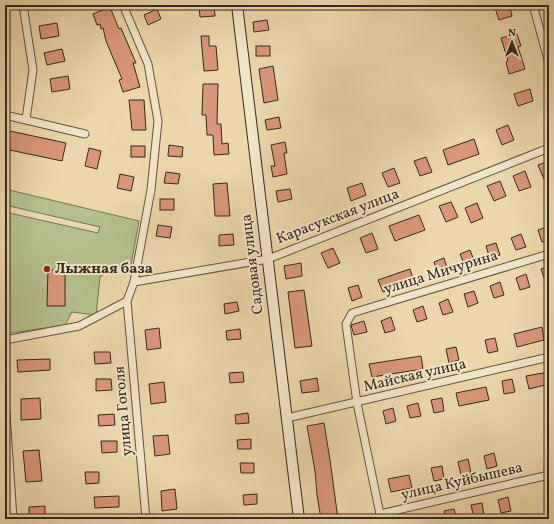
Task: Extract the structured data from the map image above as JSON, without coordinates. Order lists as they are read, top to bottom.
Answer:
{
  "streets": {
    "street": [
      "Карасукская улица",
      "Садовая улица",
      "улица Мичурина",
      "Майская улица",
      "улица Гоголя",
      "улица Куйбышева"
    ]
  },
  "crossings": [
    ["Карасукская улица", "Садовая улица"],
    ["Садовая улица", "Майская улица"],
    ["улица Мичурина", "Майская улица"]
  ],
  "places": ["Лыжная база"],
  "north": "top"
}
